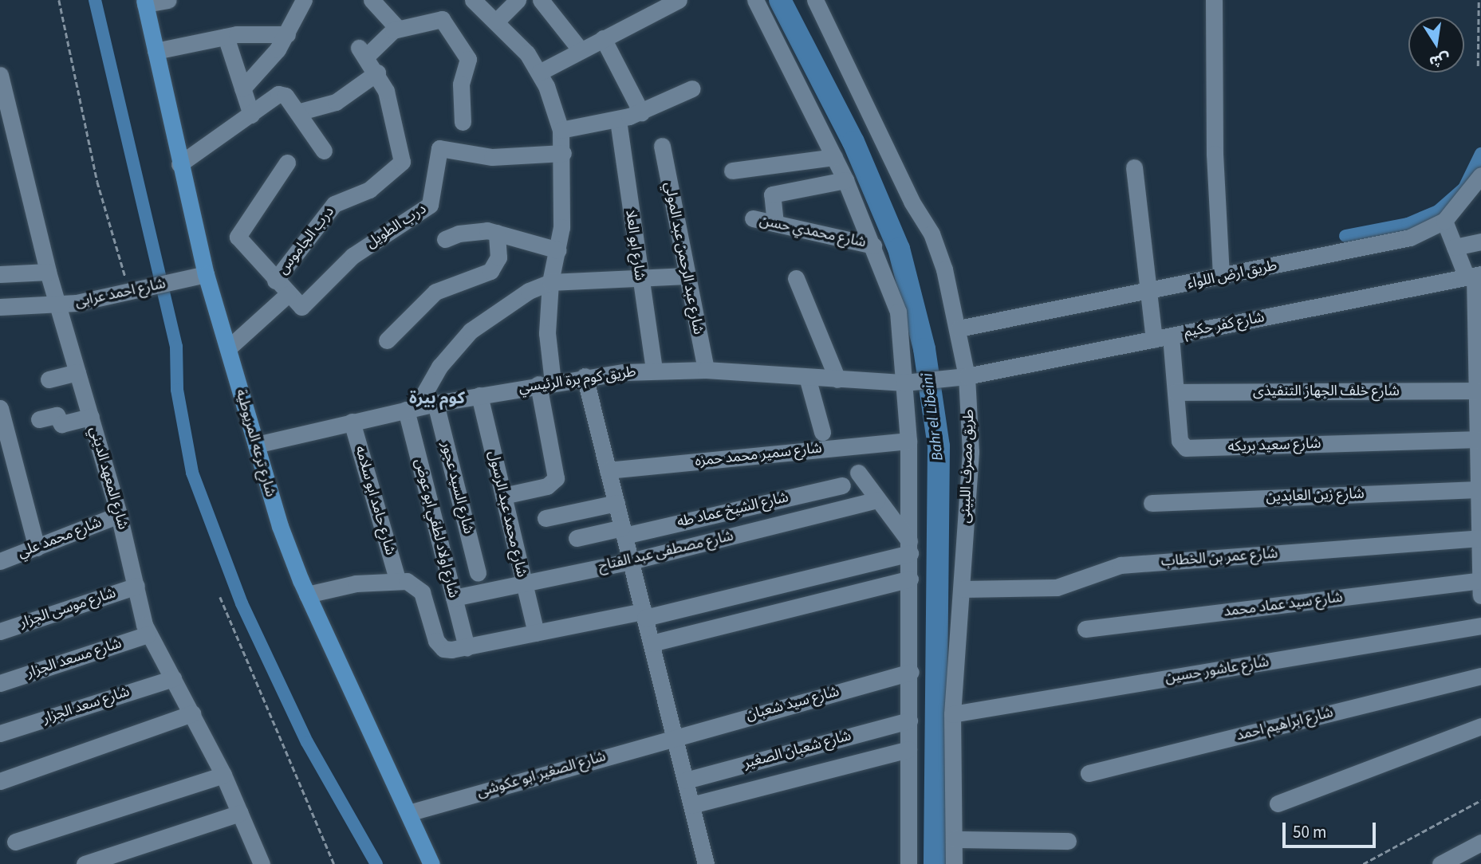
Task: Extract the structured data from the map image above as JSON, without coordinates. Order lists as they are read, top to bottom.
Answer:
{
  "streets": {
    "main road": ["شارع ترعه المريوطية"],
    "street": [
      "درب الطويل",
      "شارع محمدي حسن",
      "درب الجاموس",
      "شارع ابو العلا",
      "شارع عبد الرحمن عبد المولي",
      "طريق ارض اللواء",
      "شارع احمد عرابى",
      "شارع كفر حكيم",
      "طريق كوم برة الرئيسي",
      "شارع خلف الجهاز التنفيذى",
      "شارع سعيد بريكه",
      "شارع سمير محمد حمزه",
      "طريق مصرف اللبينى",
      "شارع المعهد الديني",
      "شارع السيد عجور",
      "شارع زين العابدين",
      "شارع حامد ابو سلامه",
      "شارع الشيخ عماد طه",
      "شارع محمد عبد الرسول",
      "شارع اولاد لطفي ابو عوض",
      "شارع محمد علي",
      "شارع مصطفى عبد الفتاح",
      "شارع عمر بن الخطاب",
      "شارع سيد عماد محمد",
      "شارع موسى الجزار",
      "شارع مسعد الجزار",
      "شارع عاشور حسين",
      "شارع سيد شعبان",
      "شارع سعد الجزار",
      "شارع ابراهيم احمد",
      "شارع شعبان الصغير",
      "شارع الصغير ابو عكوشى"
    ]
  },
  "crossings": [
    ["شارع ابو العلا", "طريق كوم برة الرئيسي"],
    ["شارع عبد الرحمن عبد المولي", "طريق كوم برة الرئيسي"],
    ["طريق ارض اللواء", "طريق مصرف اللبينى"],
    ["شارع احمد عرابى", "شارع ترعه المريوطية"],
    ["شارع احمد عرابى", "شارع المعهد الديني"],
    ["شارع كفر حكيم", "طريق كوم برة الرئيسي"],
    ["شارع كفر حكيم", "شارع سعيد بريكه"],
    ["شارع كفر حكيم", "طريق مصرف اللبينى"],
    ["طريق كوم برة الرئيسي", "شارع ترعه المريوطية"],
    ["طريق كوم برة الرئيسي", "شارع السيد عجور"],
    ["طريق كوم برة الرئيسي", "شارع حامد ابو سلامه"],
    ["طريق كوم برة الرئيسي", "شارع محمد عبد الرسول"],
    ["طريق كوم برة الرئيسي", "شارع اولاد لطفي ابو عوض"],
    ["شارع خلف الجهاز التنفيذى", "شارع سعيد بريكه"],
    ["شارع ترعه المريوطية", "شارع الصغير ابو عكوشى"],
    ["طريق مصرف اللبينى", "شارع عمر بن الخطاب"],
    ["طريق مصرف اللبينى", "شارع عاشور حسين"],
    ["شارع المعهد الديني", "شارع محمد علي"],
    ["شارع المعهد الديني", "شارع موسى الجزار"],
    ["شارع المعهد الديني", "شارع مسعد الجزار"],
    ["شارع المعهد الديني", "شارع سعد الجزار"],
    ["شارع محمد عبد الرسول", "شارع مصطفى عبد الفتاح"],
    ["شارع اولاد لطفي ابو عوض", "شارع مصطفى عبد الفتاح"],
    ["شارع سيد شعبان", "شارع الصغير ابو عكوشى"]
  ],
  "districts": ["كوم بيرة"],
  "water": ["Bahr el Libeini"],
  "scale_bar": "50 m",
  "north": "bottom"
}
